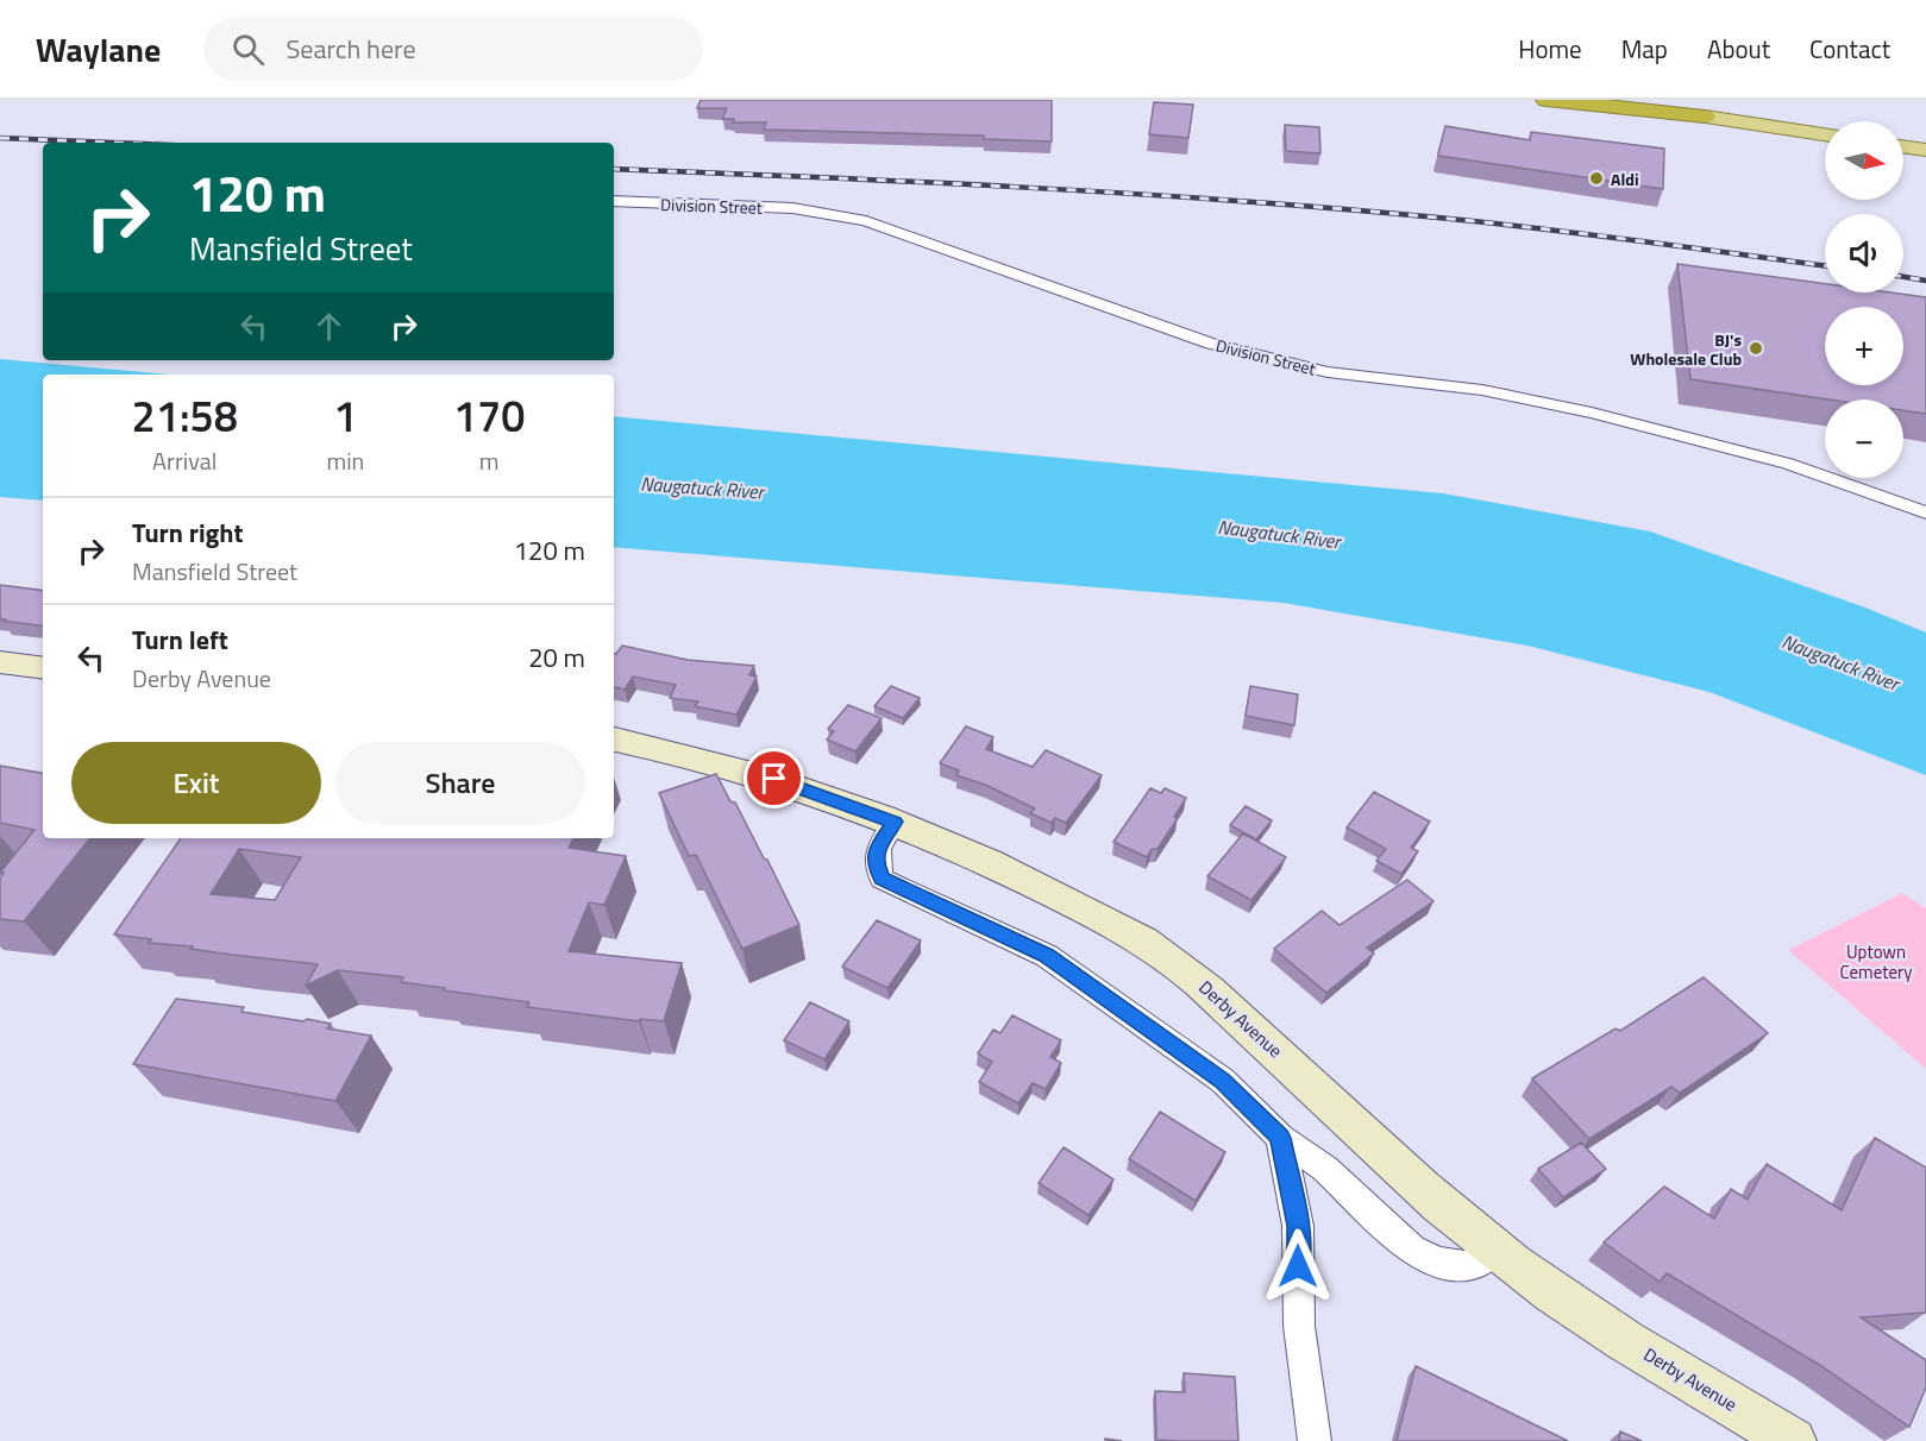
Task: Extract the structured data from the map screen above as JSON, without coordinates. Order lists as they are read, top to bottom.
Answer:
{
  "streets": {
    "main road": ["Derby Avenue"],
    "street": ["Division Street"]
  },
  "water": ["Naugatuck River"],
  "parks": ["Uptown Cemetery"],
  "places": ["Aldi", "BJ's Wholesale Club"],
  "north": "right",
  "page": {
    "header": "Waylane",
    "search": "Search here",
    "nav": [
      "Home",
      "Map",
      "About",
      "Contact"
    ],
    "map_buttons": ["+", "−"],
    "turn": ["120 m", "Mansfield Street"],
    "eta": [
      "21:58",
      "Arrival",
      "1",
      "min",
      "170",
      "m"
    ],
    "list": [
      {
        "name": "Turn right",
        "note": "Mansfield Street",
        "value": "120 m"
      },
      {
        "name": "Turn left",
        "note": "Derby Avenue",
        "value": "20 m"
      }
    ],
    "buttons": ["Exit", "Share"]
  }
}
